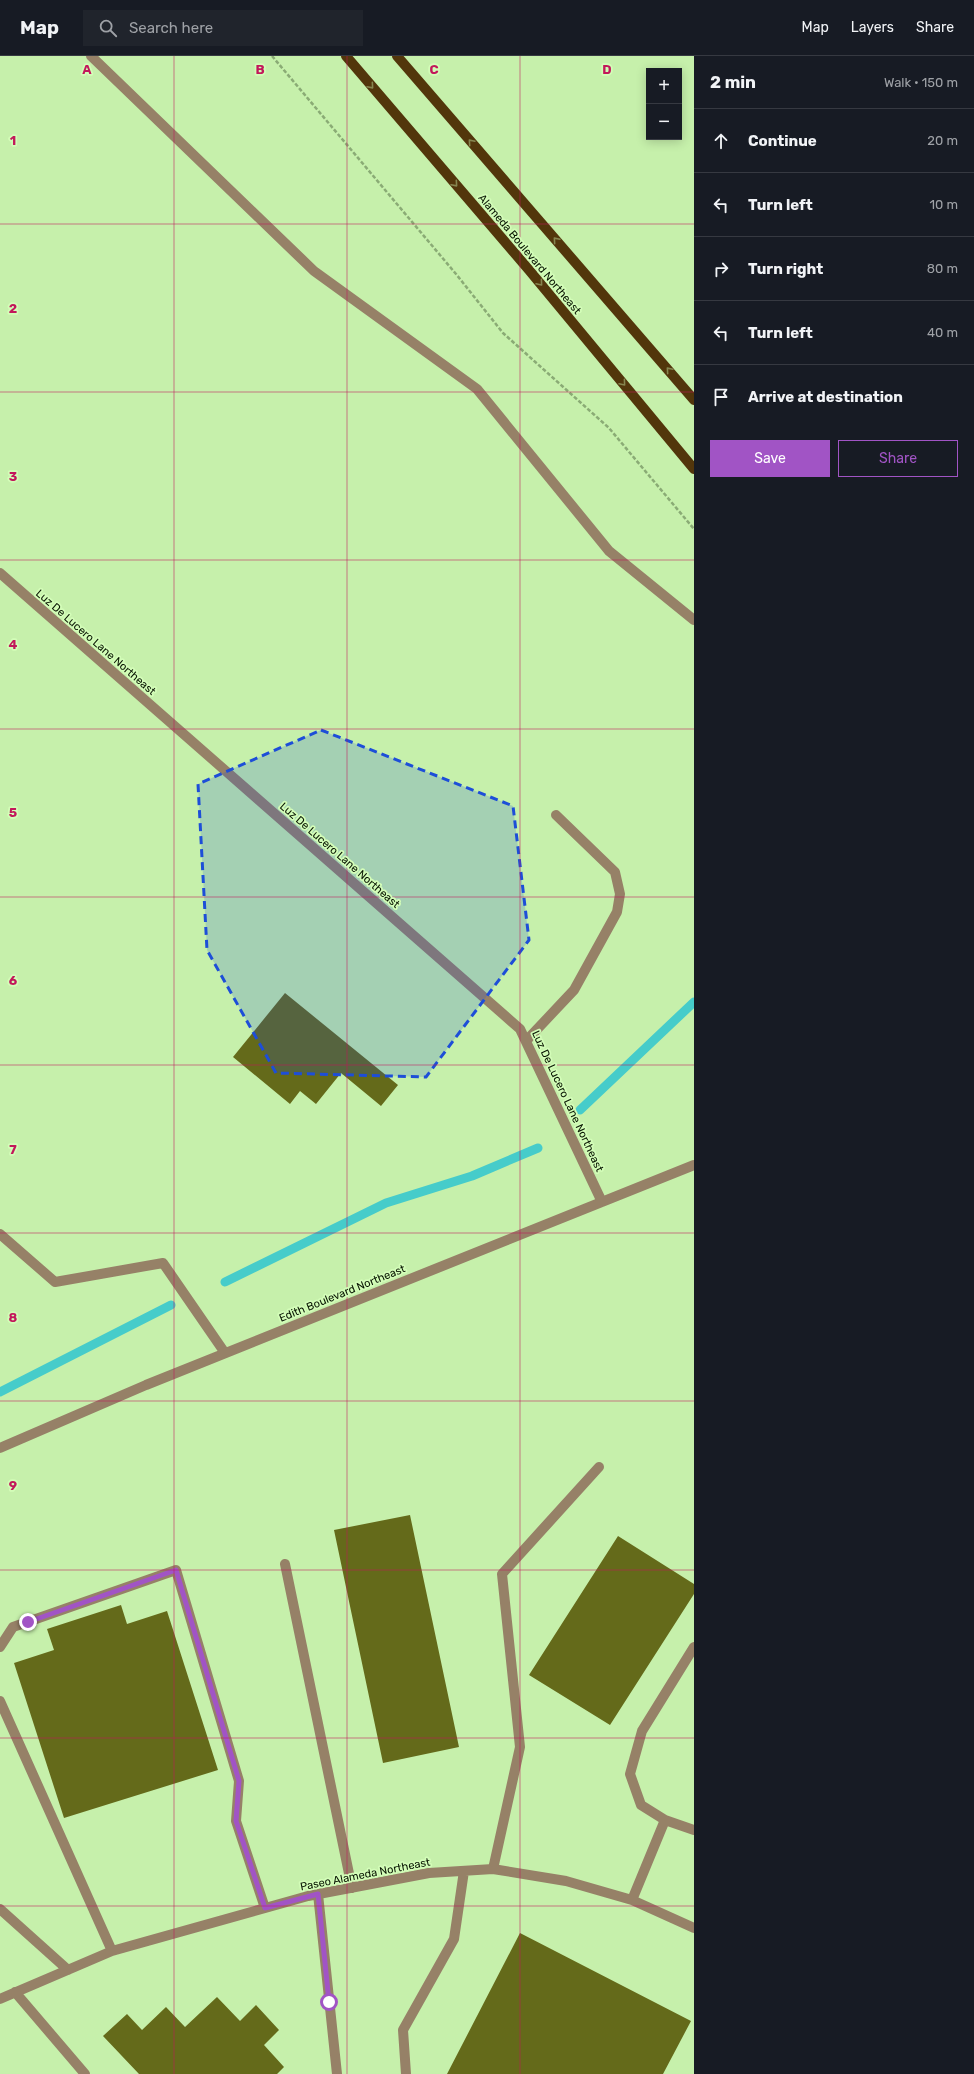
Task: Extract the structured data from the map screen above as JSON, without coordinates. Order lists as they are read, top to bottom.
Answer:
{
  "streets": {
    "main road": ["Alameda Boulevard Northeast"],
    "street": ["Luz De Lucero Lane Northeast", "Edith Boulevard Northeast", "Paseo Alameda Northeast"]
  },
  "crossings": [
    ["Luz De Lucero Lane Northeast", "Edith Boulevard Northeast"]
  ],
  "page": {
    "header": "Map",
    "search": "Search here",
    "nav": ["Map", "Layers", "Share"],
    "heading": ["2 min", "Walk · 150 m"],
    "map_buttons": ["+", "−"],
    "list": [
      ["Continue", "20 m"],
      ["Turn left", "10 m"],
      ["Turn right", "80 m"],
      ["Turn left", "40 m"],
      "Arrive at destination"
    ],
    "buttons": ["Save", "Share"]
  },
  "grid": {
    "columns": [
      "A",
      "B",
      "C",
      "D"
    ],
    "rows": [
      "1",
      "2",
      "3",
      "4",
      "5",
      "6",
      "7",
      "8",
      "9"
    ]
  }
}
